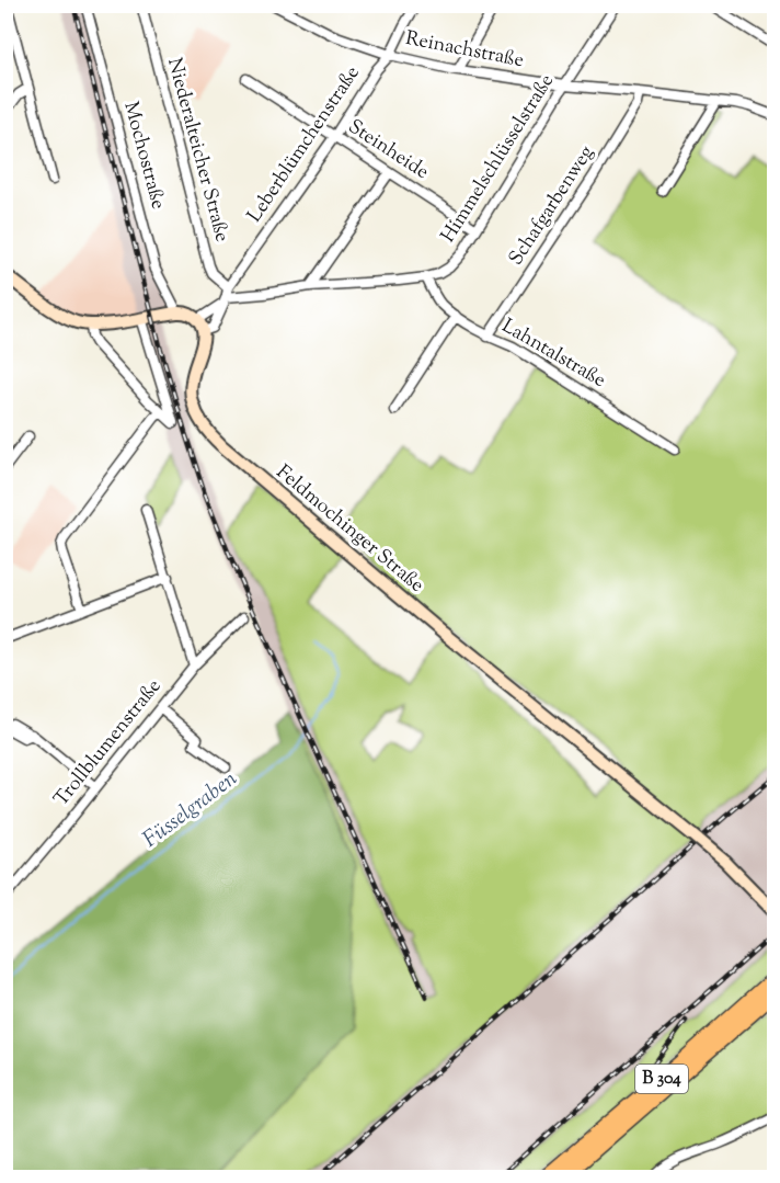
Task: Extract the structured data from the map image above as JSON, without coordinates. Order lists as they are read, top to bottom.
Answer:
{
  "streets": {
    "main road": ["Feldmochinger Straße", "B 304"],
    "street": [
      "Reinachstraße",
      "Leberblümchenstraße",
      "Niederalteicher Straße",
      "Steinheide",
      "Mochostraße",
      "Himmelschlüsselstraße",
      "Schafgarbenweg",
      "Lahntalstraße",
      "Trollblumenstraße"
    ]
  },
  "crossings": [
    ["Reinachstraße", "Leberblümchenstraße"],
    ["Reinachstraße", "Himmelschlüsselstraße"],
    ["Reinachstraße", "Schafgarbenweg"],
    ["Leberblümchenstraße", "Niederalteicher Straße"],
    ["Leberblümchenstraße", "Steinheide"],
    ["Leberblümchenstraße", "Himmelschlüsselstraße"],
    ["Leberblümchenstraße", "Feldmochinger Straße"],
    ["Niederalteicher Straße", "Himmelschlüsselstraße"],
    ["Steinheide", "Himmelschlüsselstraße"],
    ["Himmelschlüsselstraße", "Lahntalstraße"],
    ["Schafgarbenweg", "Lahntalstraße"]
  ],
  "water": ["Füsselgraben"]
}
